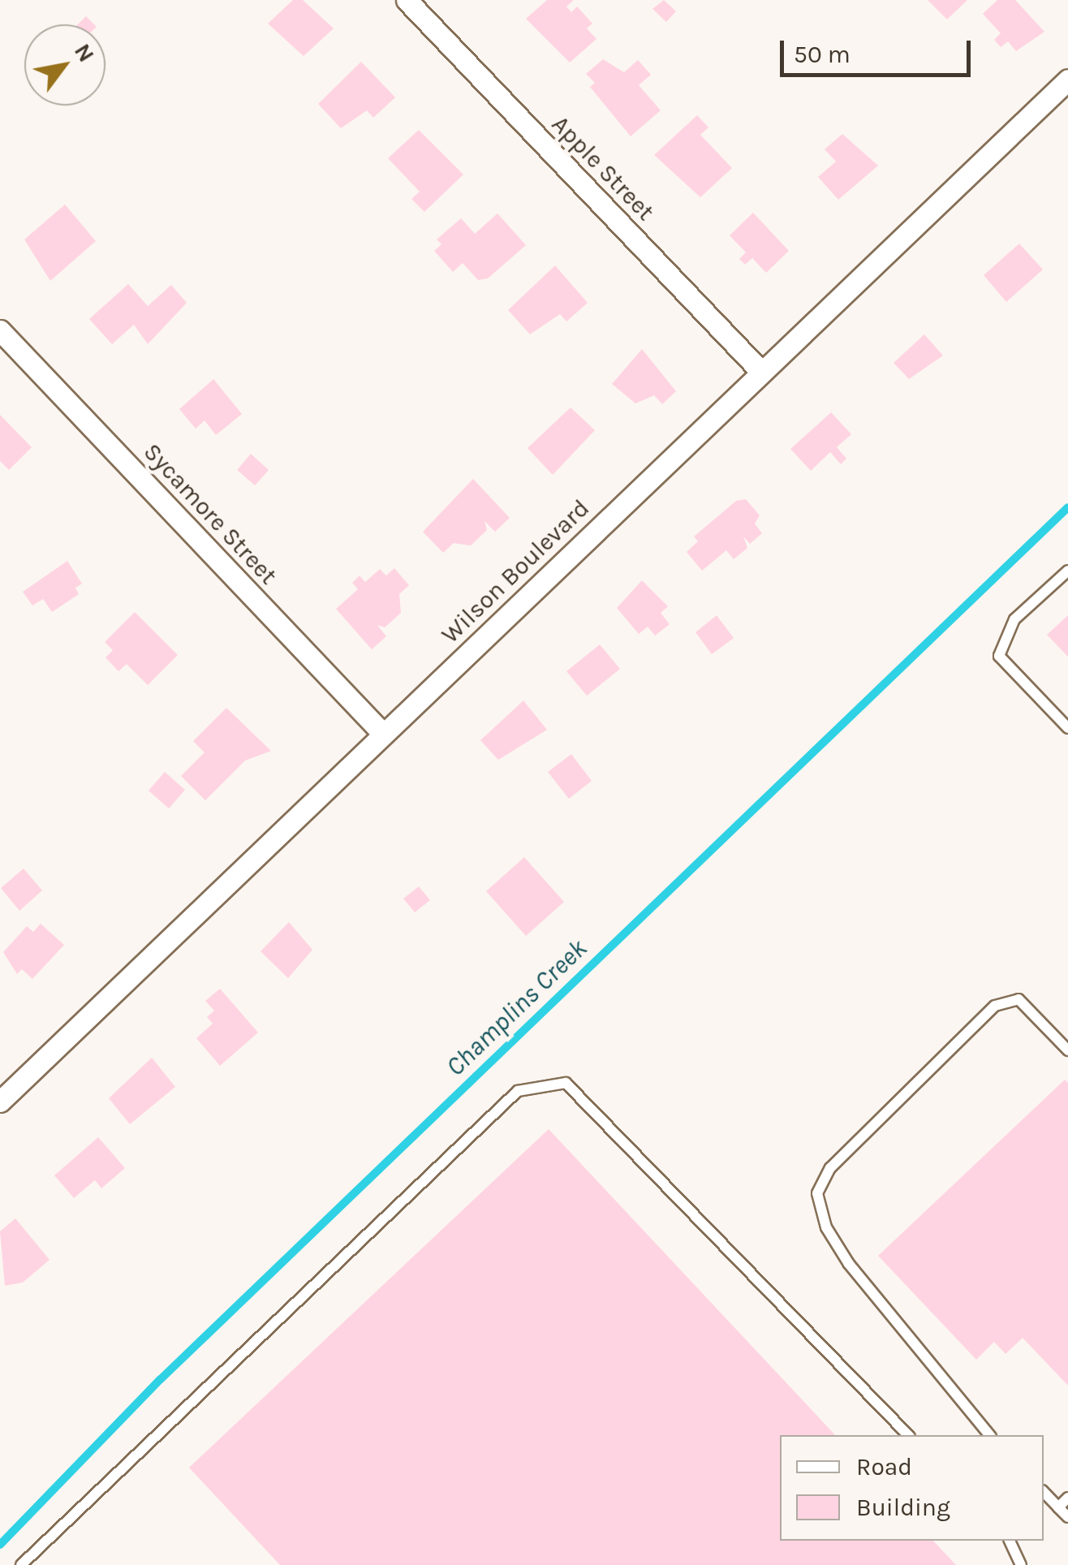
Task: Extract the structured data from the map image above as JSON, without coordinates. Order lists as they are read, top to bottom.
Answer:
{
  "streets": {
    "street": ["Apple Street", "Sycamore Street", "Wilson Boulevard"]
  },
  "crossings": [
    ["Apple Street", "Wilson Boulevard"],
    ["Sycamore Street", "Wilson Boulevard"]
  ],
  "water": ["Champlins Creek"],
  "legend": ["Road", "Building"],
  "scale_bar": "50 m",
  "north": "top right"
}
